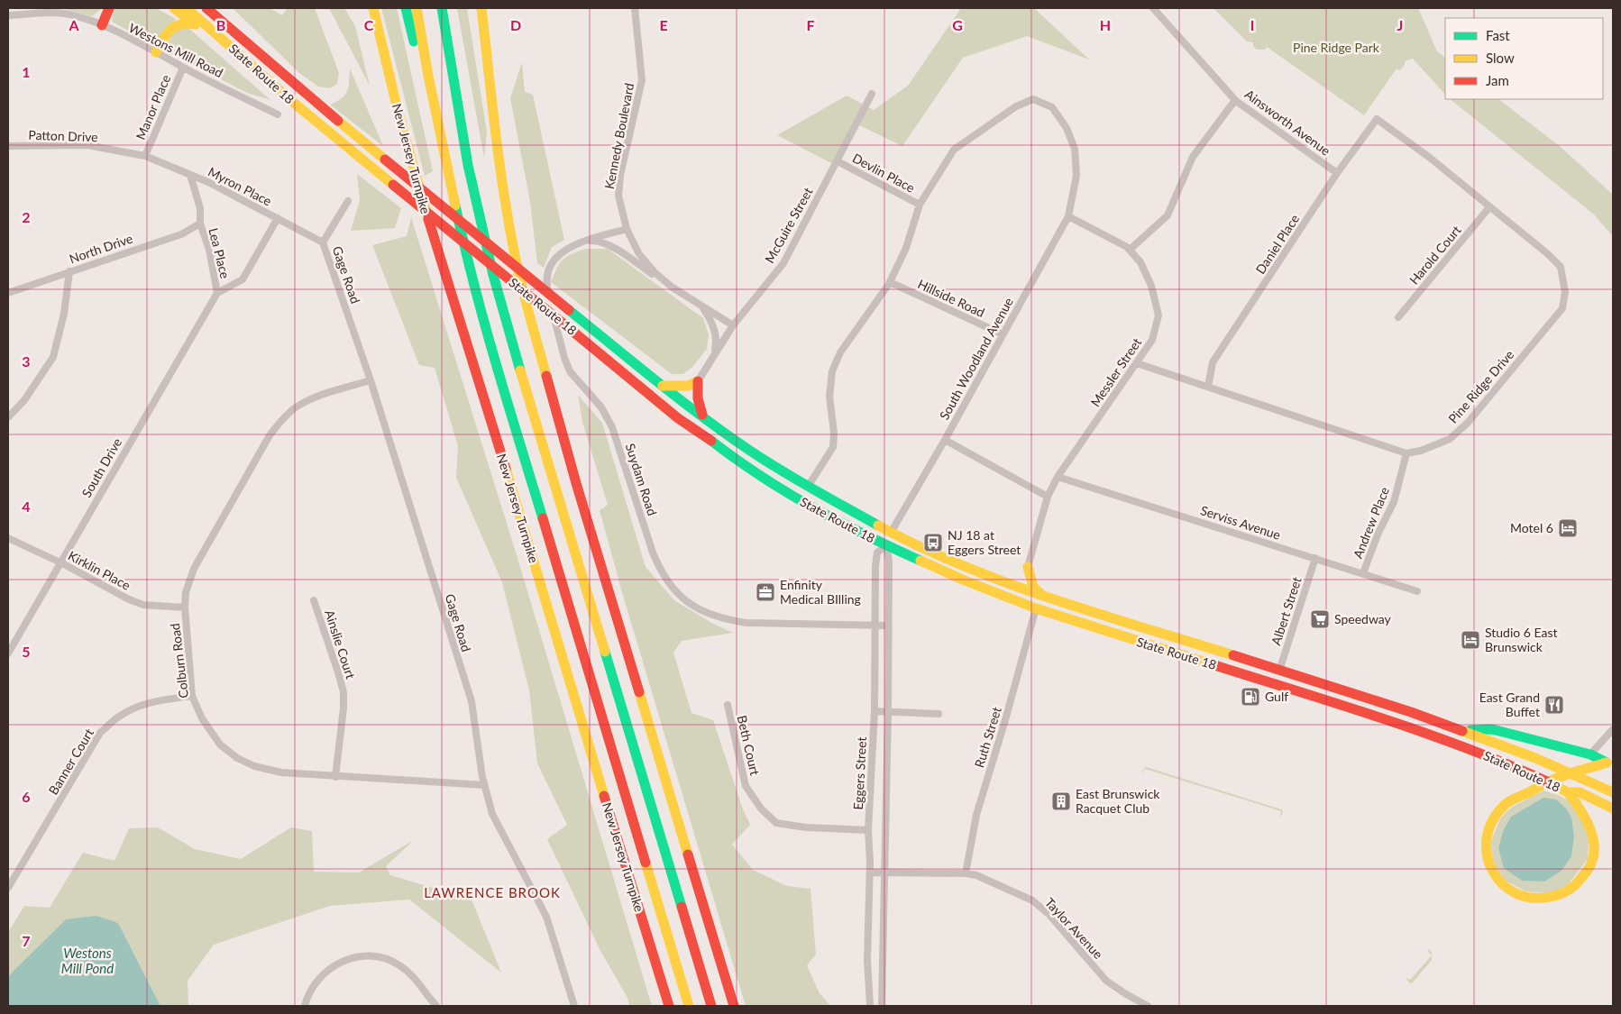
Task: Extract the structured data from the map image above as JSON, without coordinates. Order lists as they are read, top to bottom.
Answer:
{
  "streets": {
    "highway": ["State Route 18", "New Jersey Turnpike"],
    "street": [
      "Westons Mill Road",
      "Manor Place",
      "Ainsworth Avenue",
      "Patton Drive",
      "Kennedy Boulevard",
      "Devlin Place",
      "Myron Place",
      "McGuire Street",
      "Daniel Place",
      "North Drive",
      "Lea Place",
      "Harold Court",
      "Gage Road",
      "Hillside Road",
      "South Woodland Avenue",
      "Messler Street",
      "Pine Ridge Drive",
      "South Drive",
      "Suydam Road",
      "Serviss Avenue",
      "Andrew Place",
      "Kirklin Place",
      "Albert Street",
      "Ainslie Court",
      "Colburn Road",
      "Ruth Street",
      "Beth Court",
      "Banner Court",
      "Eggers Street",
      "Taylor Avenue"
    ]
  },
  "crossings": [
    ["Westons Mill Road", "Manor Place"],
    ["State Route 18", "South Woodland Avenue"],
    ["State Route 18", "Albert Street"],
    ["State Route 18", "Ruth Street"],
    ["State Route 18", "Eggers Street"],
    ["Manor Place", "Patton Drive"],
    ["Manor Place", "Myron Place"],
    ["Ainsworth Avenue", "Daniel Place"],
    ["Patton Drive", "Myron Place"],
    ["Kennedy Boulevard", "McGuire Street"],
    ["Kennedy Boulevard", "Suydam Road"],
    ["Devlin Place", "McGuire Street"],
    ["Devlin Place", "South Woodland Avenue"],
    ["Myron Place", "Lea Place"],
    ["Myron Place", "Gage Road"],
    ["Daniel Place", "Pine Ridge Drive"],
    ["North Drive", "Lea Place"],
    ["Lea Place", "South Drive"],
    ["Harold Court", "Pine Ridge Drive"],
    ["Gage Road", "Colburn Road"],
    ["Hillside Road", "South Woodland Avenue"],
    ["South Woodland Avenue", "Messler Street"],
    ["South Woodland Avenue", "Eggers Street"],
    ["Messler Street", "Serviss Avenue"],
    ["Pine Ridge Drive", "Andrew Place"],
    ["South Drive", "Kirklin Place"],
    ["Suydam Road", "Eggers Street"],
    ["Serviss Avenue", "Andrew Place"],
    ["Serviss Avenue", "Albert Street"],
    ["Kirklin Place", "Colburn Road"],
    ["Ainslie Court", "Colburn Road"],
    ["Colburn Road", "Banner Court"],
    ["Ruth Street", "Taylor Avenue"],
    ["Beth Court", "Eggers Street"],
    ["Eggers Street", "Taylor Avenue"]
  ],
  "districts": ["LAWRENCE BROOK"],
  "water": ["Westons Mill Pond"],
  "parks": ["Pine Ridge Park"],
  "places": {
    "hotel": ["Motel 6", "Studio 6 East Brunswick"],
    "bus stop": ["NJ 18 at Eggers Street"],
    "office": ["Enfinity Medical BIlling"],
    "supermarket": ["Speedway"],
    "fuel station": ["Gulf"],
    "restaurant": ["East Grand Buffet"],
    "building": ["East Brunswick Racquet Club"]
  },
  "legend": ["Fast", "Slow", "Jam"],
  "grid": {
    "columns": [
      "A",
      "B",
      "C",
      "D",
      "E",
      "F",
      "G",
      "H",
      "I",
      "J"
    ],
    "rows": [
      "1",
      "2",
      "3",
      "4",
      "5",
      "6",
      "7"
    ]
  }
}
